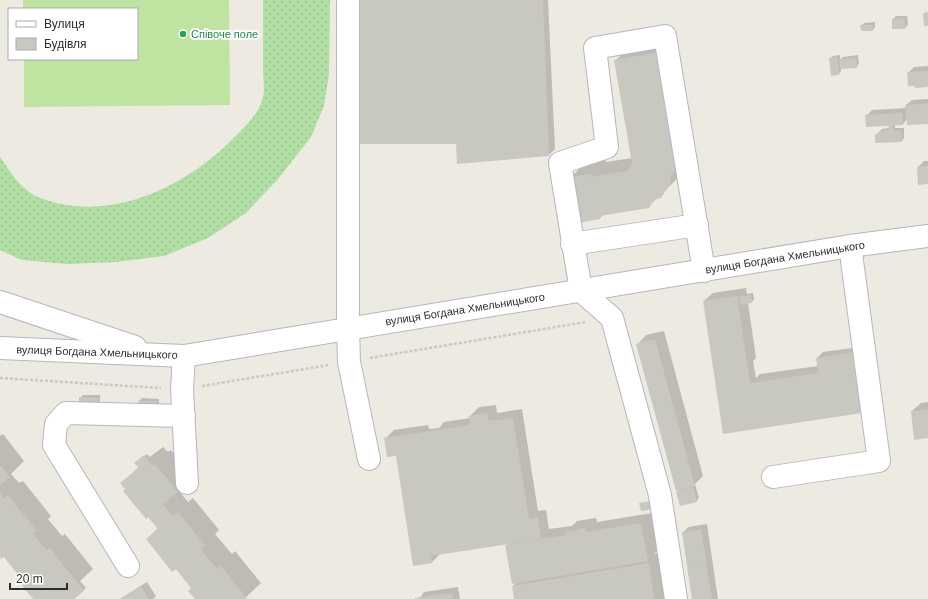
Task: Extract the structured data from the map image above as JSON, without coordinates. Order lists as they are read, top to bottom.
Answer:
{
  "streets": {
    "street": ["вулиця Богдана Хмельницького"]
  },
  "places": ["Співоче поле"],
  "legend": ["Вулиця", "Будівля"],
  "scale_bar": "20 m"
}
